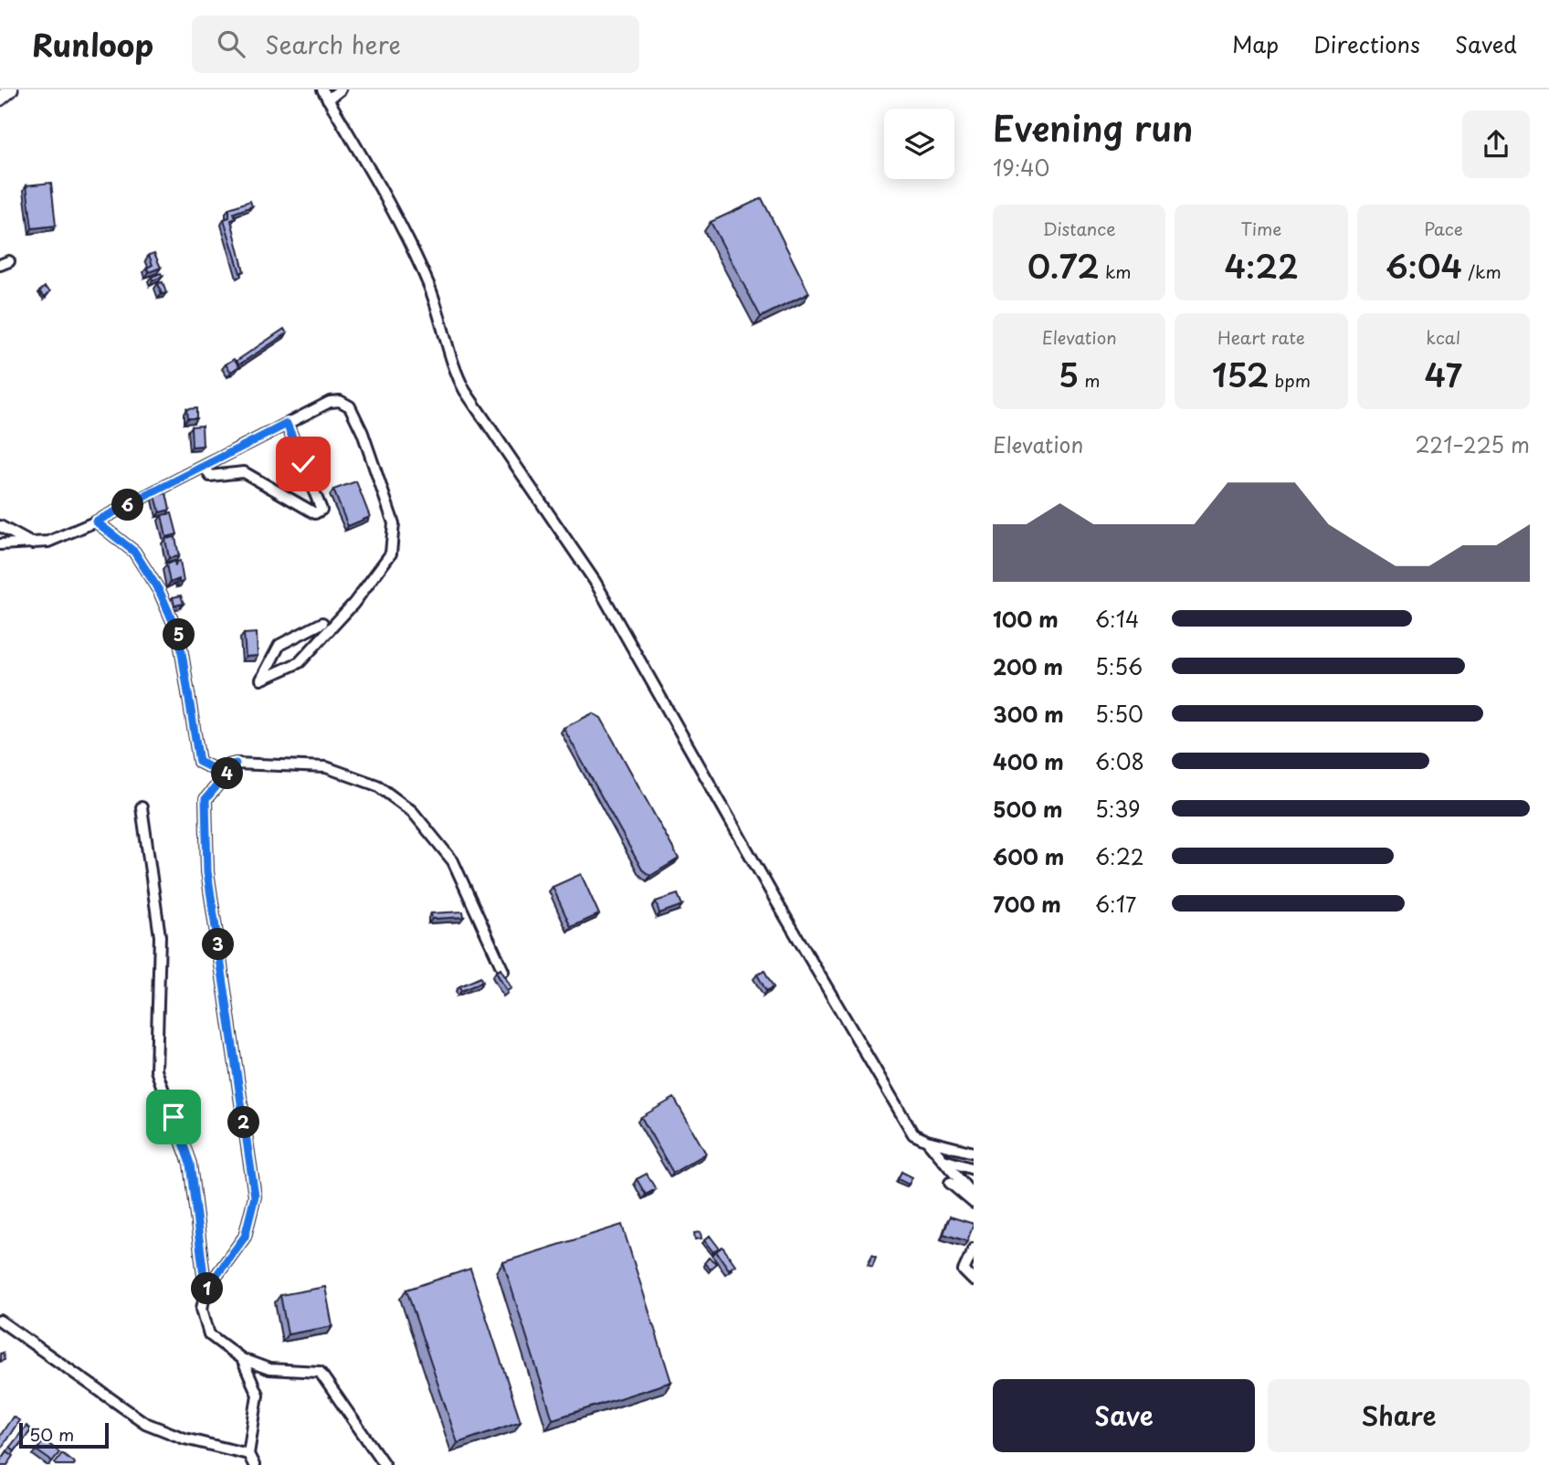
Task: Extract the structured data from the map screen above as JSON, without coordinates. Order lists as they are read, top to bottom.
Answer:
{
  "scale_bar": "50 m",
  "page": {
    "header": "Runloop",
    "search": "Search here",
    "nav": ["Map", "Directions", "Saved"],
    "heading": ["Evening run", "19:40"],
    "stats": [
      ["Distance", "0.72 km"],
      ["Time", "4:22"],
      ["Pace", "6:04 /km"],
      ["Elevation", "5 m"],
      ["Heart rate", "152 bpm"],
      ["kcal", "47"]
    ],
    "chart": ["Elevation", "221–225 m"],
    "pins": [
      "6",
      "5",
      "4",
      "3",
      "2",
      "1"
    ],
    "list": [
      {
        "name": "100 m",
        "note": "6:14"
      },
      {
        "name": "200 m",
        "note": "5:56"
      },
      {
        "name": "300 m",
        "note": "5:50"
      },
      {
        "name": "400 m",
        "note": "6:08"
      },
      {
        "name": "500 m",
        "note": "5:39"
      },
      {
        "name": "600 m",
        "note": "6:22"
      },
      {
        "name": "700 m",
        "note": "6:17"
      }
    ],
    "buttons": ["Save", "Share"],
    "scale": "50 m"
  }
}
